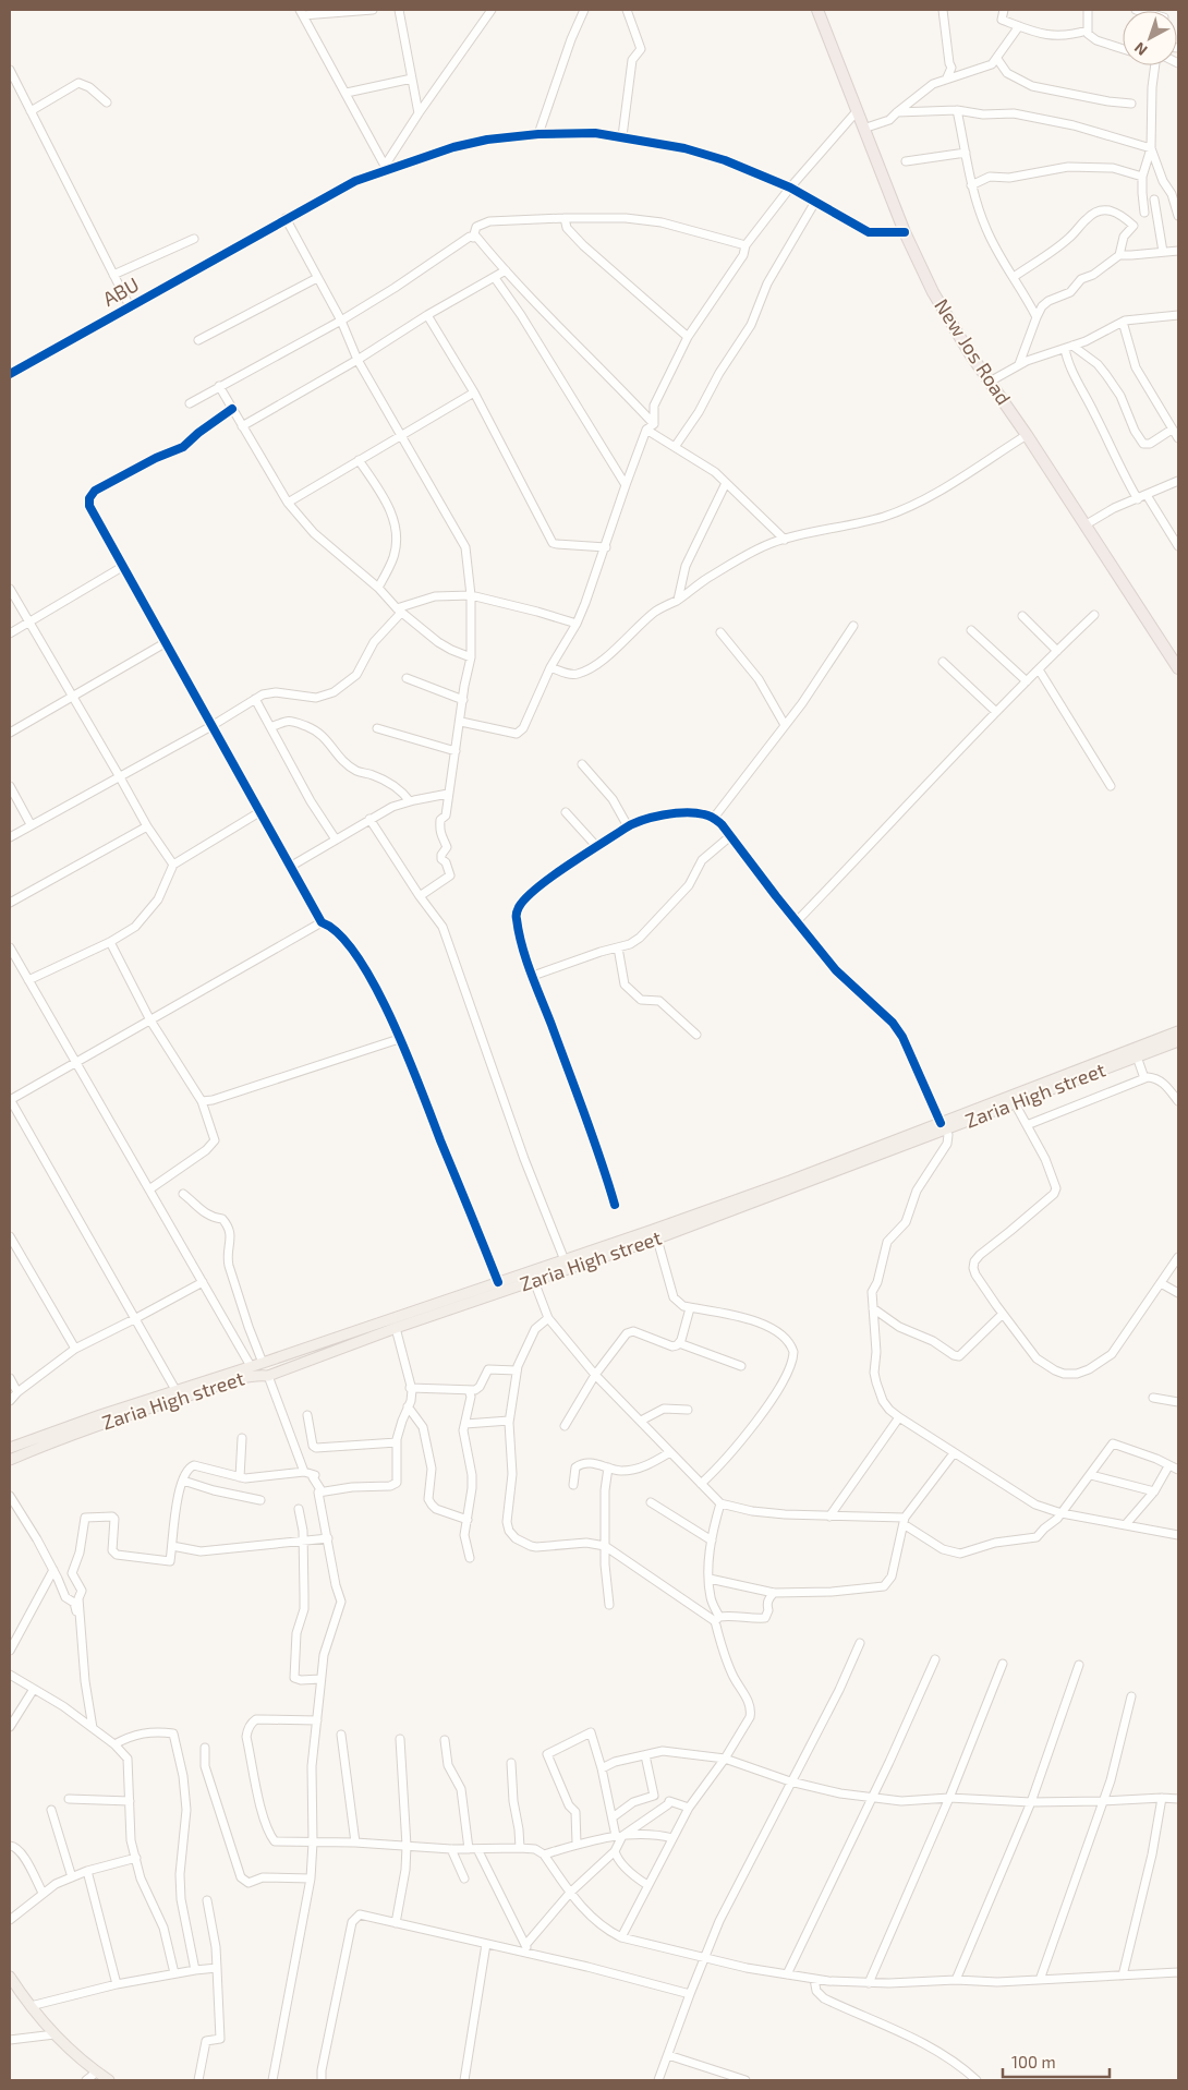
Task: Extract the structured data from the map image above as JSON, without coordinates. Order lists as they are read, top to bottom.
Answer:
{
  "streets": {
    "highway": ["New Jos Road"],
    "main road": ["Zaria High street"],
    "street": ["ABU"]
  },
  "crossings": [
    ["ABU", "New Jos Road"]
  ],
  "scale_bar": "100 m",
  "north": "bottom left"
}
